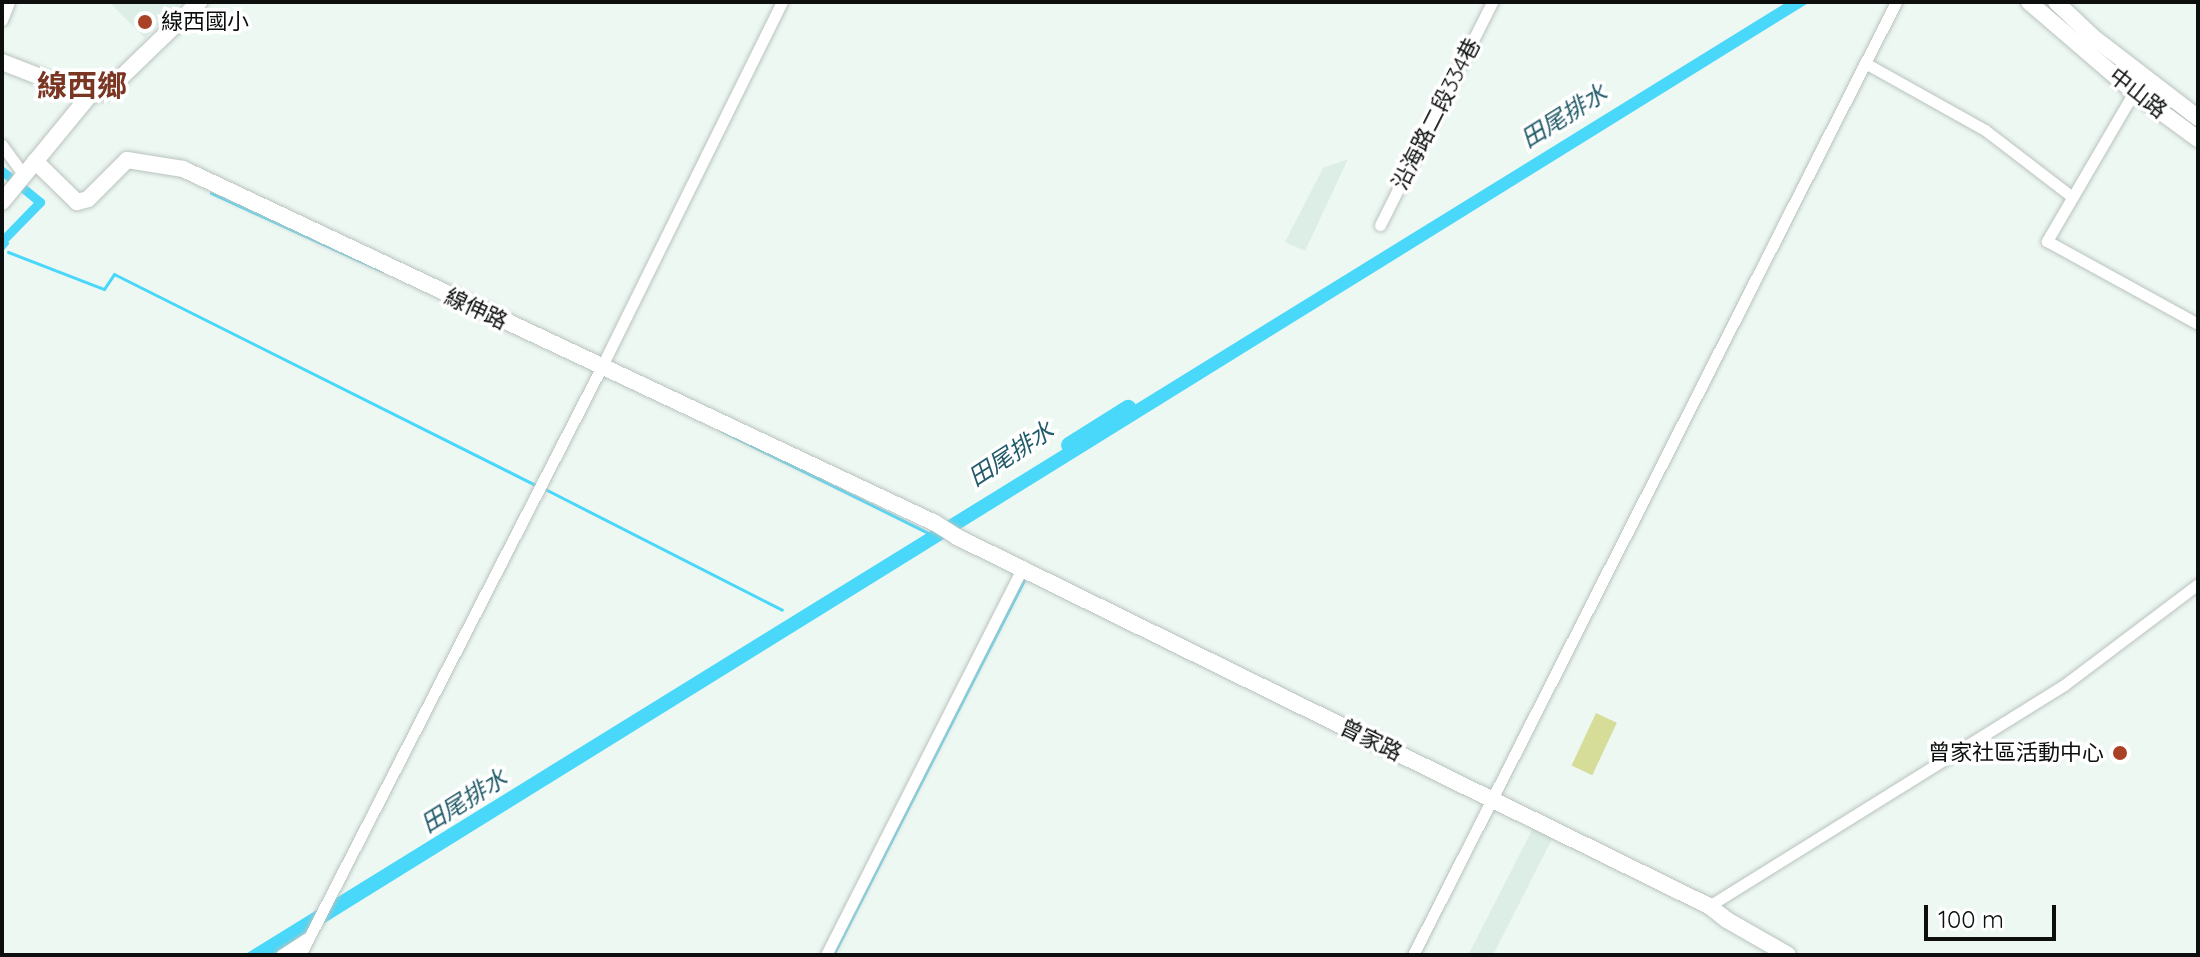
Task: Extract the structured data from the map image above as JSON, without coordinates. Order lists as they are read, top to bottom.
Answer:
{
  "streets": {
    "street": [
      "中山路",
      "沿海路二段334巷",
      "線伸路",
      "曾家路"
    ]
  },
  "crossings": [
    ["線伸路", "曾家路"]
  ],
  "districts": ["線西鄉"],
  "water": ["田尾排水"],
  "places": ["線西國小", "曾家社區活動中心"],
  "scale_bar": "100 m"
}
